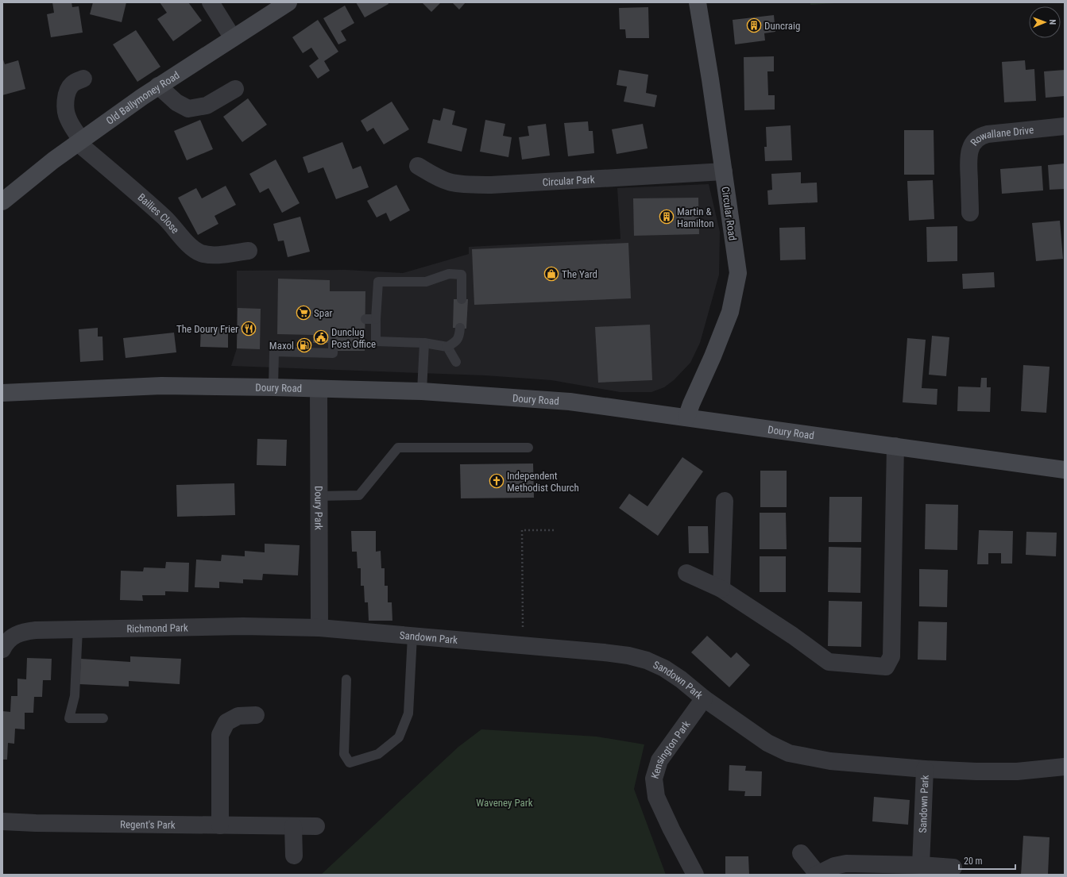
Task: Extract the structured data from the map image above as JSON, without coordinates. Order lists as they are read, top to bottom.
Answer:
{
  "streets": {
    "street": [
      "Old Ballymoney Road",
      "Rowallane Drive",
      "Circular Park",
      "Bailies Close",
      "Circular Road",
      "Doury Road",
      "Doury Park",
      "Richmond Park",
      "Sandown Park",
      "Kensington Park",
      "Regent's Park"
    ]
  },
  "crossings": [
    ["Old Ballymoney Road", "Bailies Close"],
    ["Circular Park", "Circular Road"],
    ["Circular Road", "Doury Road"],
    ["Doury Road", "Doury Park"],
    ["Doury Park", "Richmond Park"],
    ["Doury Park", "Sandown Park"],
    ["Richmond Park", "Sandown Park"],
    ["Sandown Park", "Kensington Park"]
  ],
  "parks": ["Waveney Park"],
  "places": {
    "building": ["Duncraig", "Martin & Hamilton"],
    "shop": ["The Yard"],
    "supermarket": ["Spar"],
    "restaurant": ["The Doury Frier"],
    "public building": ["Dunclug Post Office"],
    "fuel station": ["Maxol"],
    "church": ["Independent Methodist Church"]
  },
  "scale_bar": "20 m",
  "north": "right"
}
